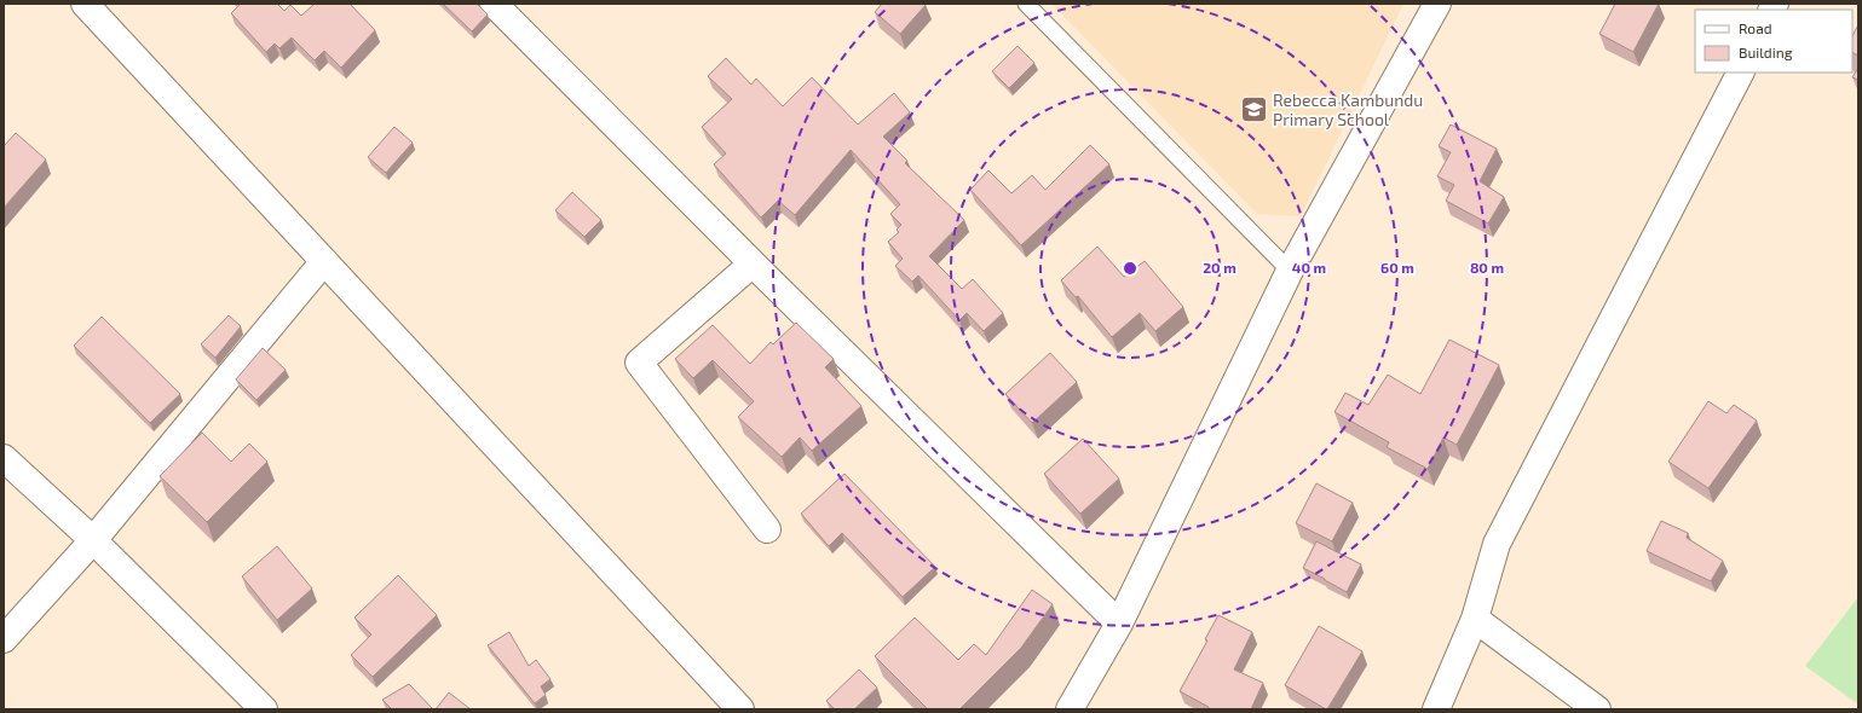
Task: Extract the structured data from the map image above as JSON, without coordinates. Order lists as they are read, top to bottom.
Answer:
{
  "places": {
    "school or university": ["Rebecca Kambundu Primary School"]
  },
  "legend": ["Road", "Building"],
  "rings": [
    "20 m",
    "40 m",
    "60 m",
    "80 m"
  ]
}
